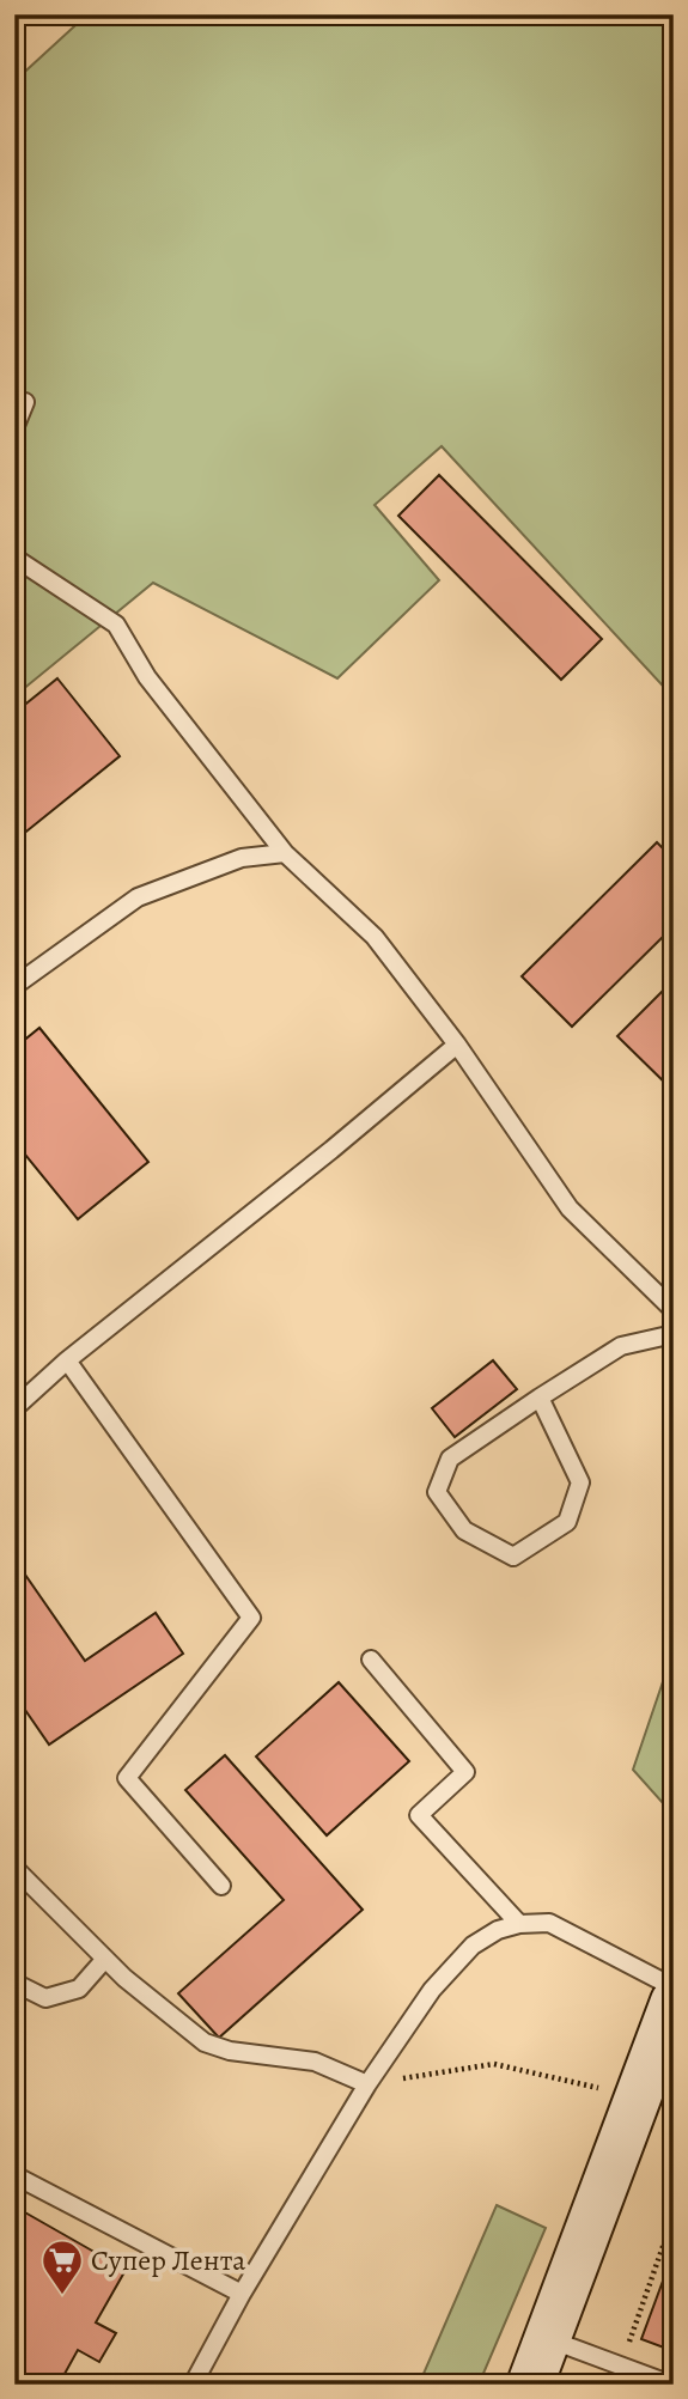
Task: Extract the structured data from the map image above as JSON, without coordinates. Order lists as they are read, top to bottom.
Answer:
{
  "places": {
    "supermarket": ["Супер Лента"]
  }
}
